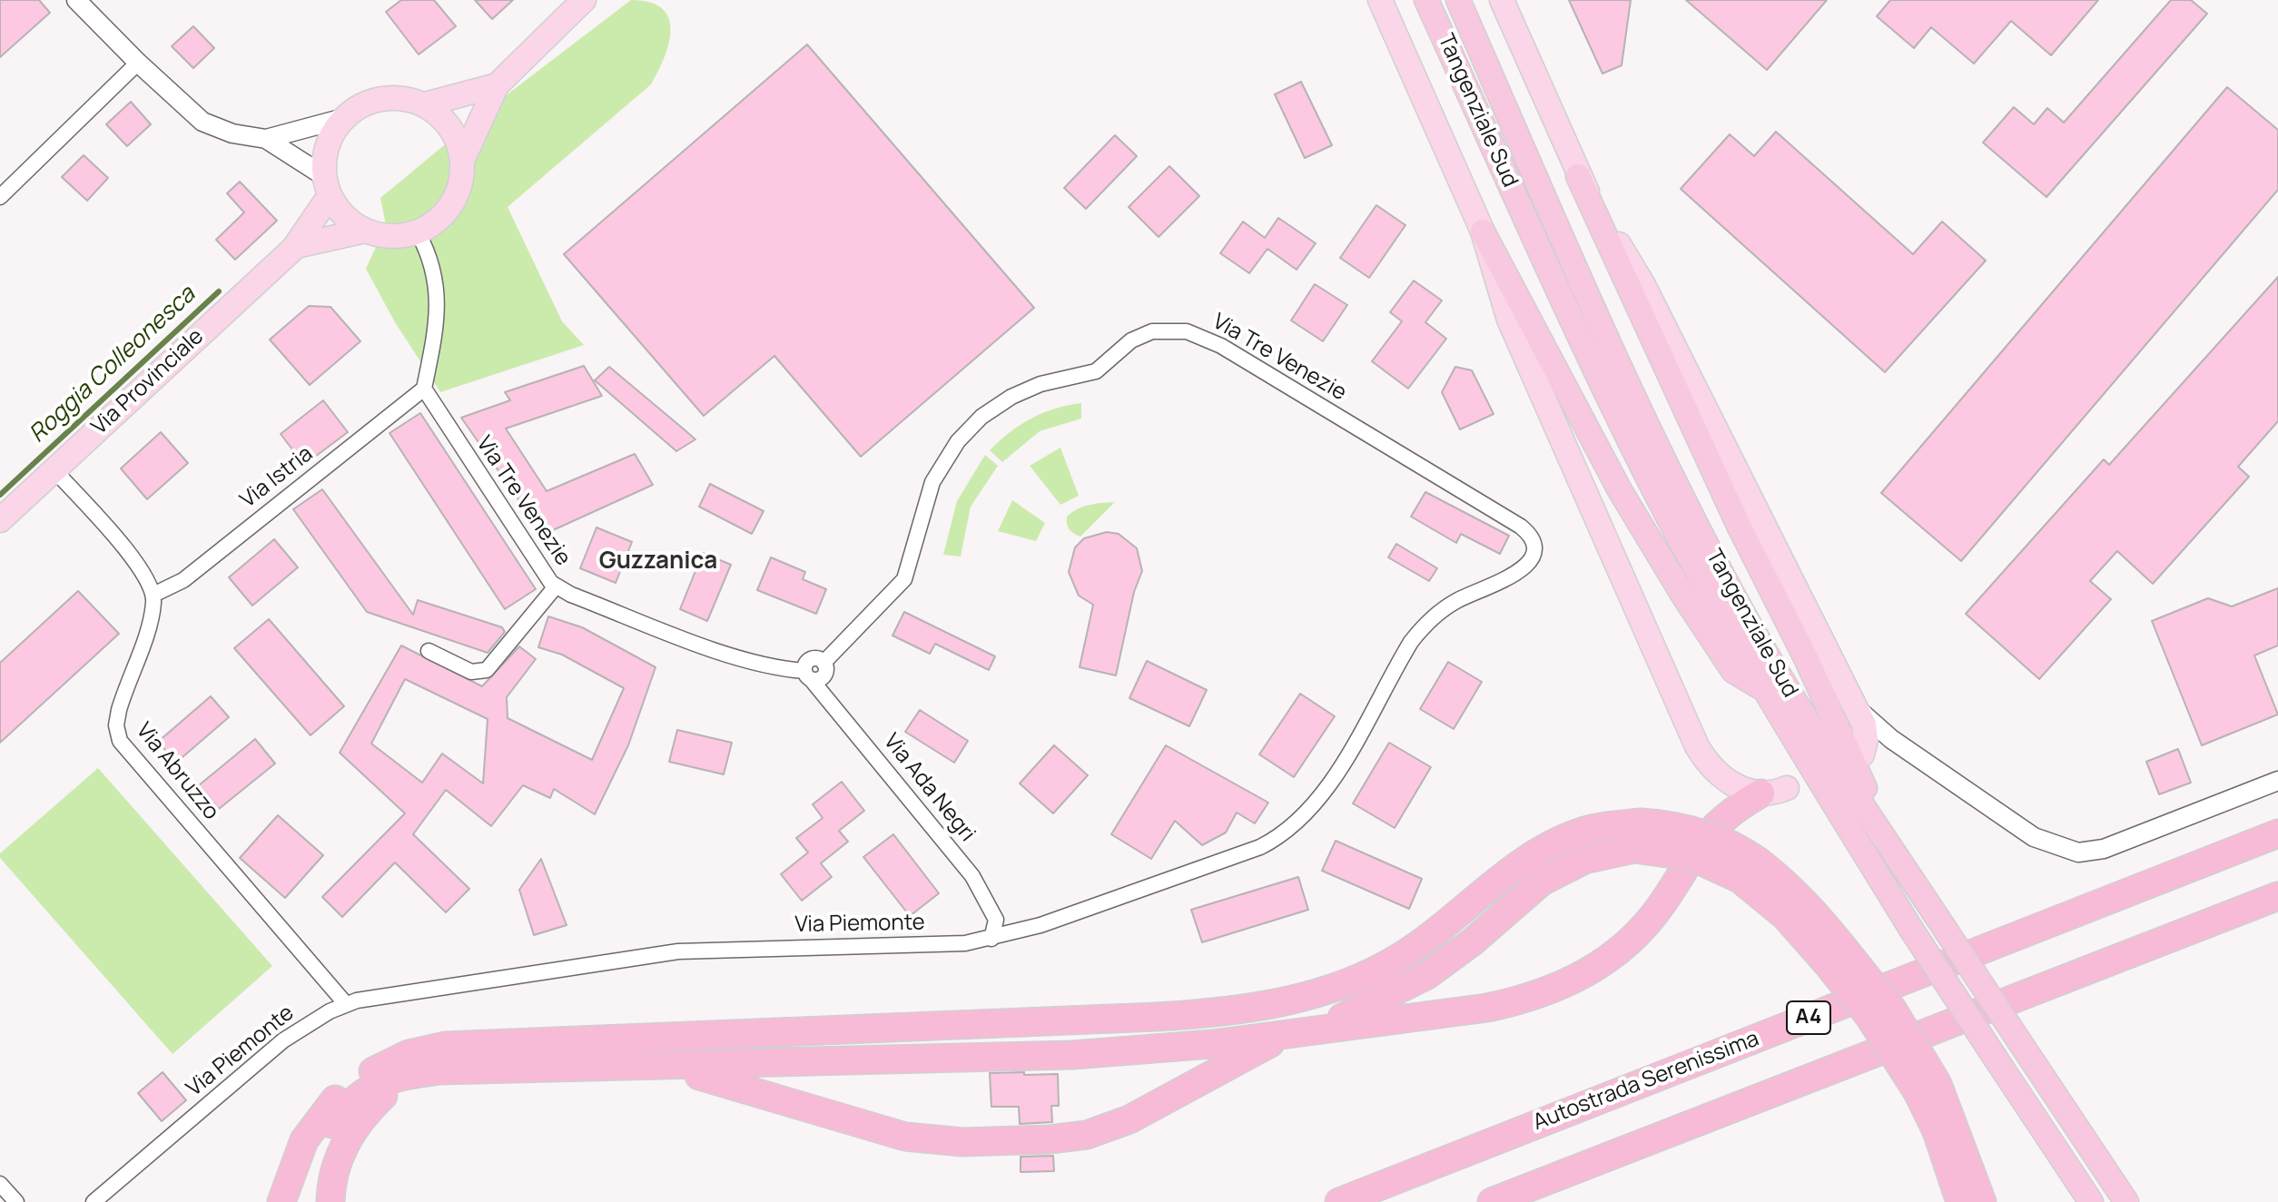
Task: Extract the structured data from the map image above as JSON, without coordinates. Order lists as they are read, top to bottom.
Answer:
{
  "streets": {
    "highway": ["Tangenziale Sud", "A4", "Autostrada Serenissima"],
    "main road": ["Via Provinciale"],
    "street": [
      "Via Tre Venezie",
      "Via Istria",
      "Via Abruzzo",
      "Via Ada Negri",
      "Via Piemonte"
    ]
  },
  "crossings": [
    ["Via Tre Venezie", "Via Istria"],
    ["Via Tre Venezie", "Via Ada Negri"],
    ["Via Tre Venezie", "Via Piemonte"],
    ["Via Istria", "Via Abruzzo"],
    ["Via Abruzzo", "Via Piemonte"],
    ["Via Ada Negri", "Via Piemonte"]
  ],
  "districts": ["Guzzanica"],
  "water": ["Roggia Colleonesca"]
}
